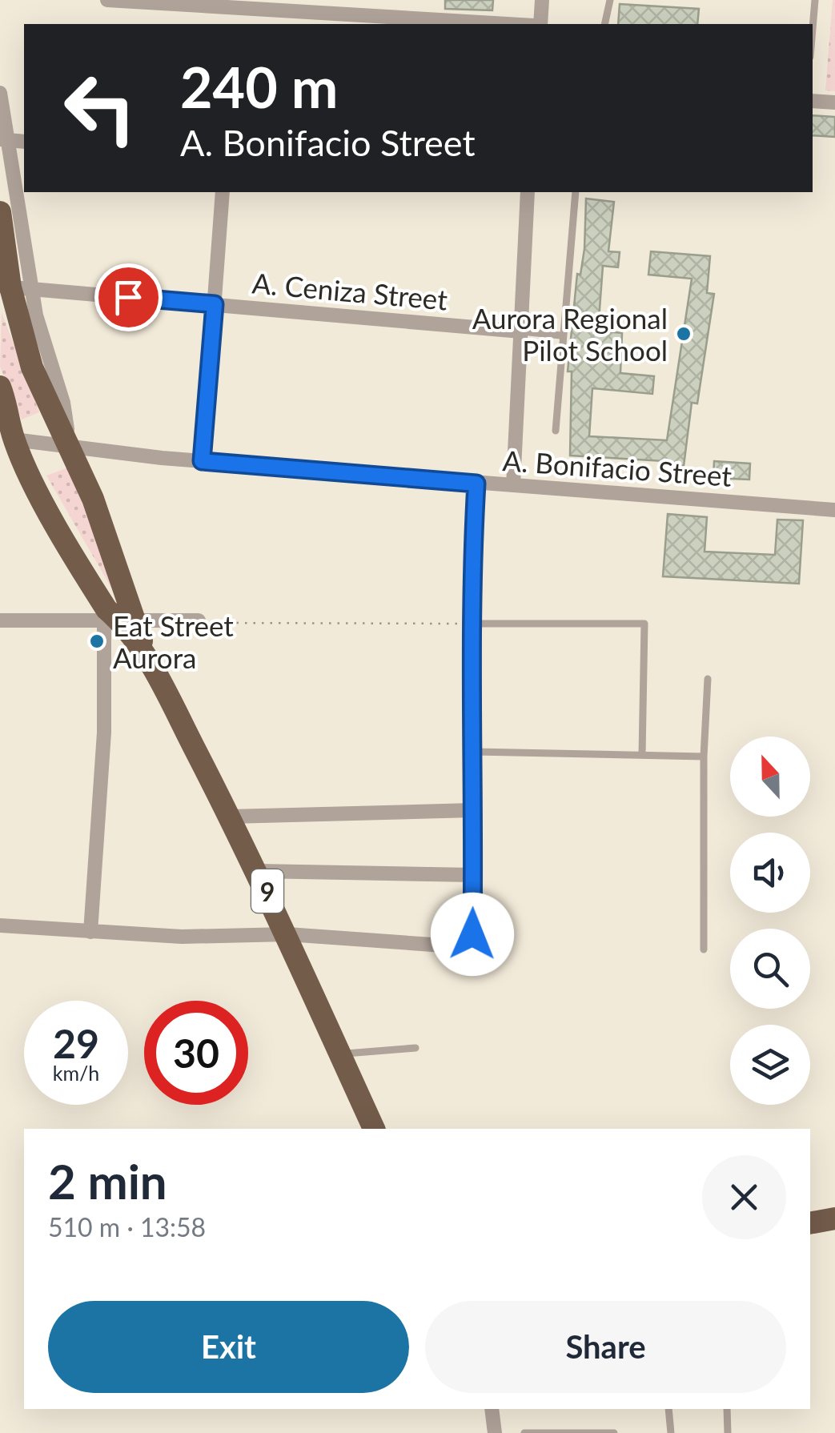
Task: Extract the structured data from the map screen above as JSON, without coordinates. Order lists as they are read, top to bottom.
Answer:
{
  "streets": {
    "highway": ["9"],
    "street": ["A. Ceniza Street", "A. Bonifacio Street"]
  },
  "crossings": [
    ["A. Ceniza Street", "9"],
    ["A. Bonifacio Street", "9"]
  ],
  "places": ["Aurora Regional Pilot School", "Eat Street Aurora"],
  "north": "top",
  "page": {
    "turn": ["240 m", "A. Bonifacio Street"],
    "speed": "29 km/h",
    "limit": "30",
    "heading": ["2 min", "510 m · 13:58"],
    "buttons": ["Exit", "Share"]
  }
}
